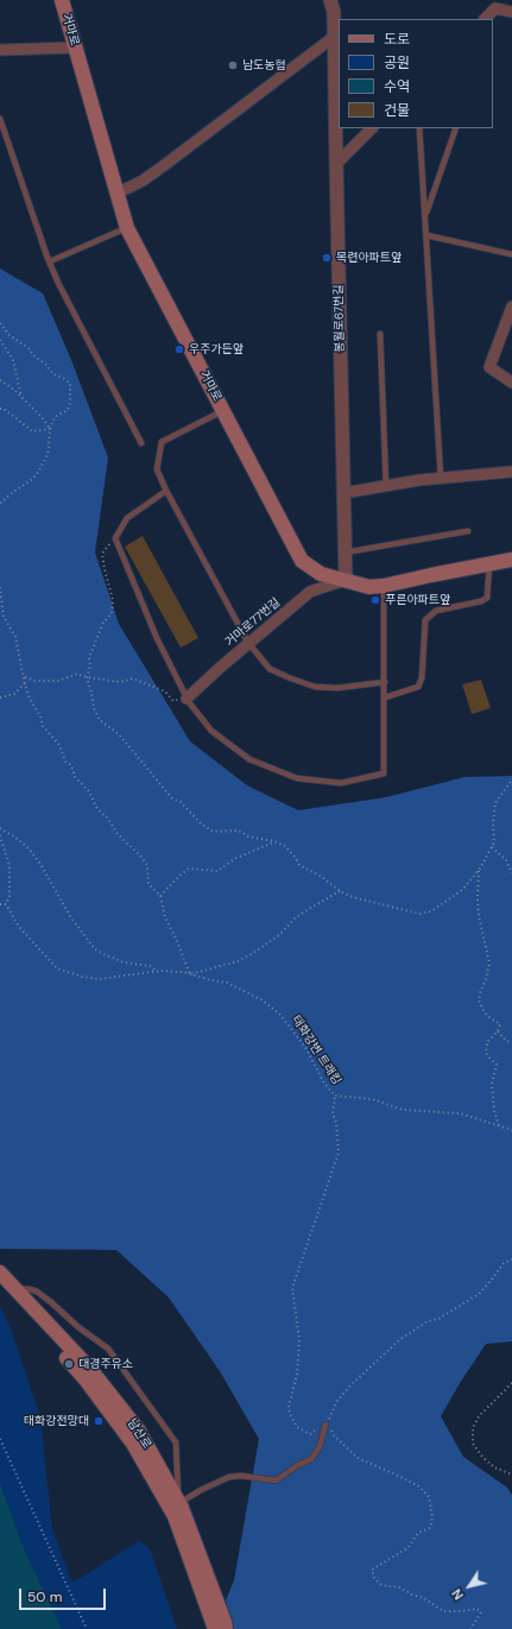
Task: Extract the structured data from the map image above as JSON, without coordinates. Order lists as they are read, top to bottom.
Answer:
{
  "streets": {
    "main road": ["거마로", "남산로"],
    "street": ["봉월로67번길", "거마로77번길"],
    "path": ["태화강변 트래킹"]
  },
  "crossings": [
    ["거마로", "봉월로67번길"],
    ["거마로", "거마로77번길"],
    ["봉월로67번길", "거마로77번길"]
  ],
  "places": [
    "남도농협",
    "목련아파트앞",
    "우주가든앞",
    "푸른아파트앞",
    "대경주유소",
    "태화강전망대"
  ],
  "legend": [
    "도로",
    "공원",
    "수역",
    "건물"
  ],
  "scale_bar": "50 m",
  "north": "bottom left"
}
